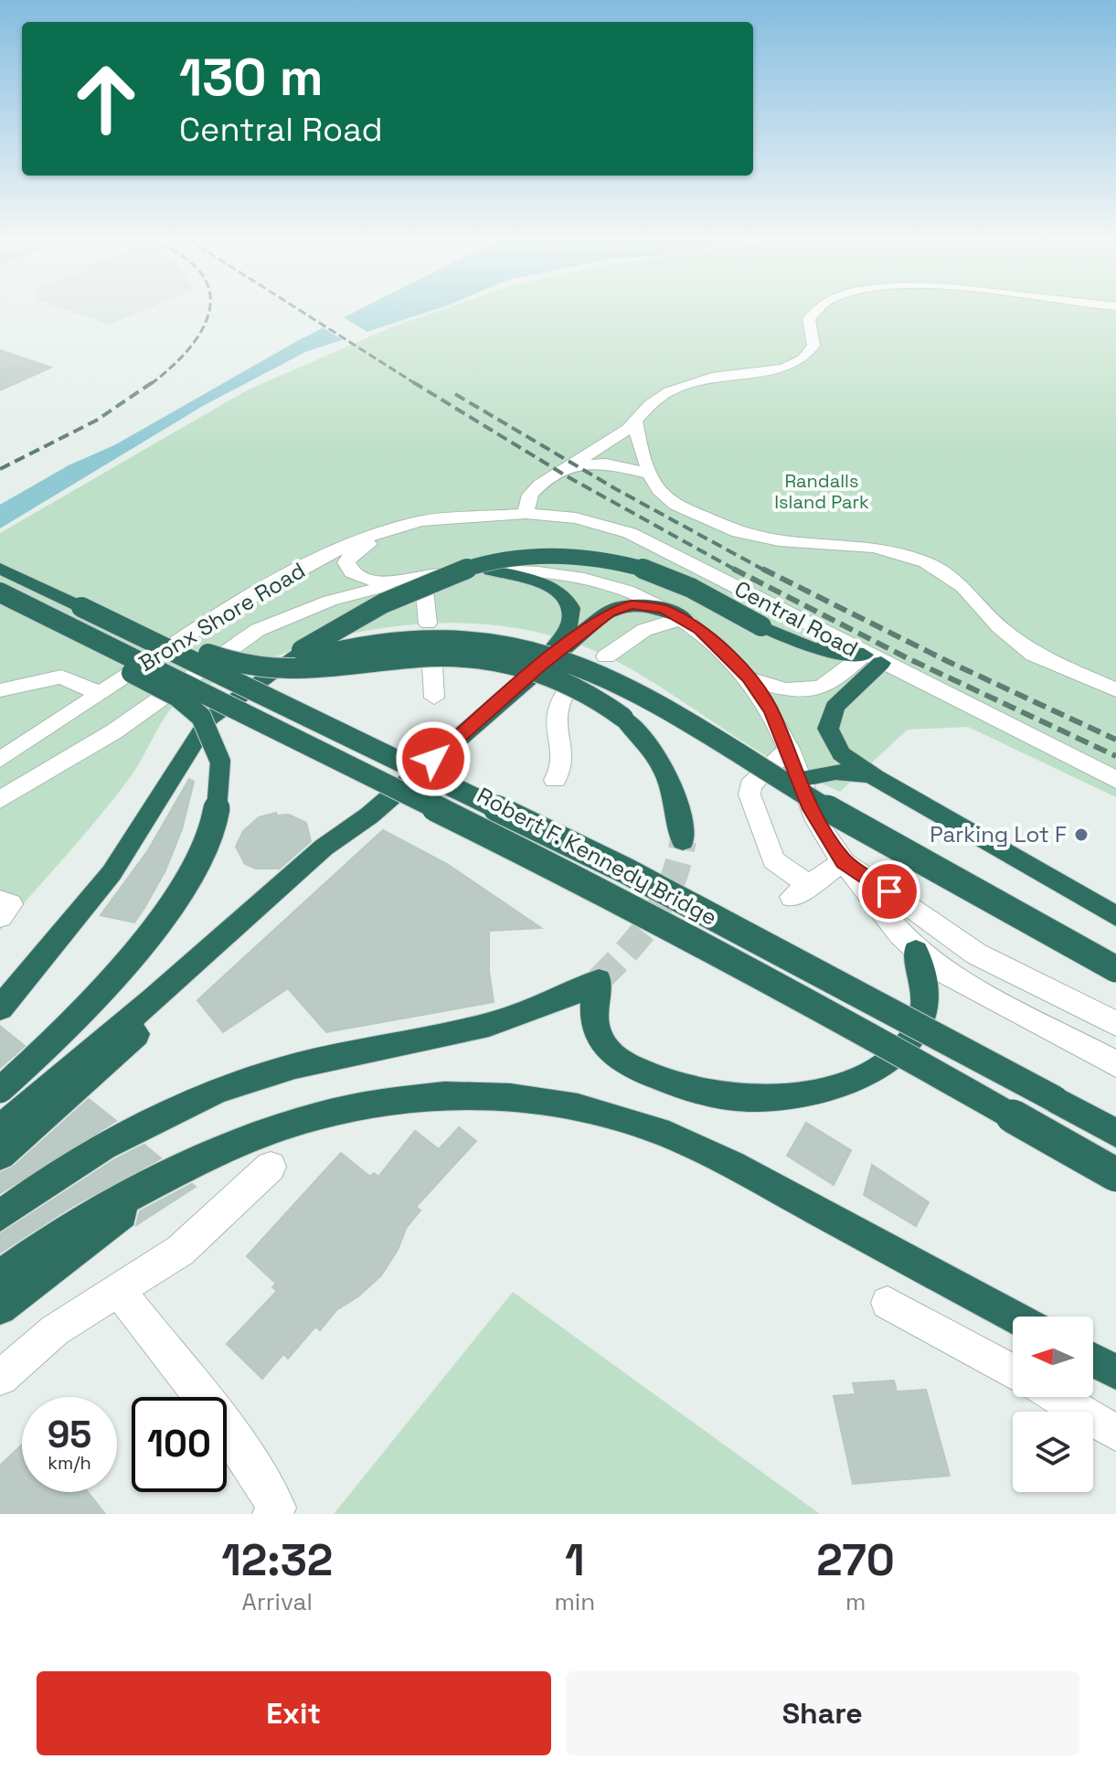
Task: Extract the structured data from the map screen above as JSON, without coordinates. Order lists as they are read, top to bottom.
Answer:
{
  "streets": {
    "highway": ["Robert F. Kennedy Bridge"],
    "street": ["Bronx Shore Road", "Central Road"]
  },
  "crossings": [
    ["Bronx Shore Road", "Central Road"]
  ],
  "parks": ["Randalls Island Park"],
  "places": ["Parking Lot F"],
  "north": "left",
  "page": {
    "turn": ["130 m", "Central Road"],
    "speed": "95 km/h",
    "limit": "100",
    "eta": [
      "12:32",
      "Arrival",
      "1",
      "min",
      "270",
      "m"
    ],
    "buttons": ["Exit", "Share"]
  }
}
